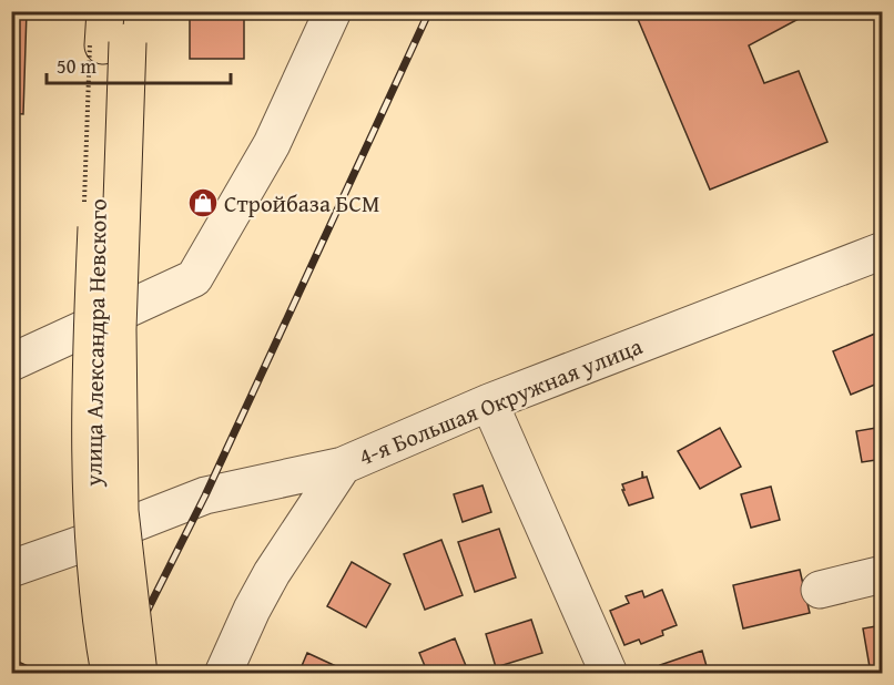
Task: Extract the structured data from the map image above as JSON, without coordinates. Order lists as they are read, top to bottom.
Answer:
{
  "streets": {
    "main road": ["улица Александра Невского"],
    "street": ["4-я Большая Окружная улица"]
  },
  "places": {
    "shop": ["Стройбаза БСМ"]
  },
  "scale_bar": "50 m"
}
